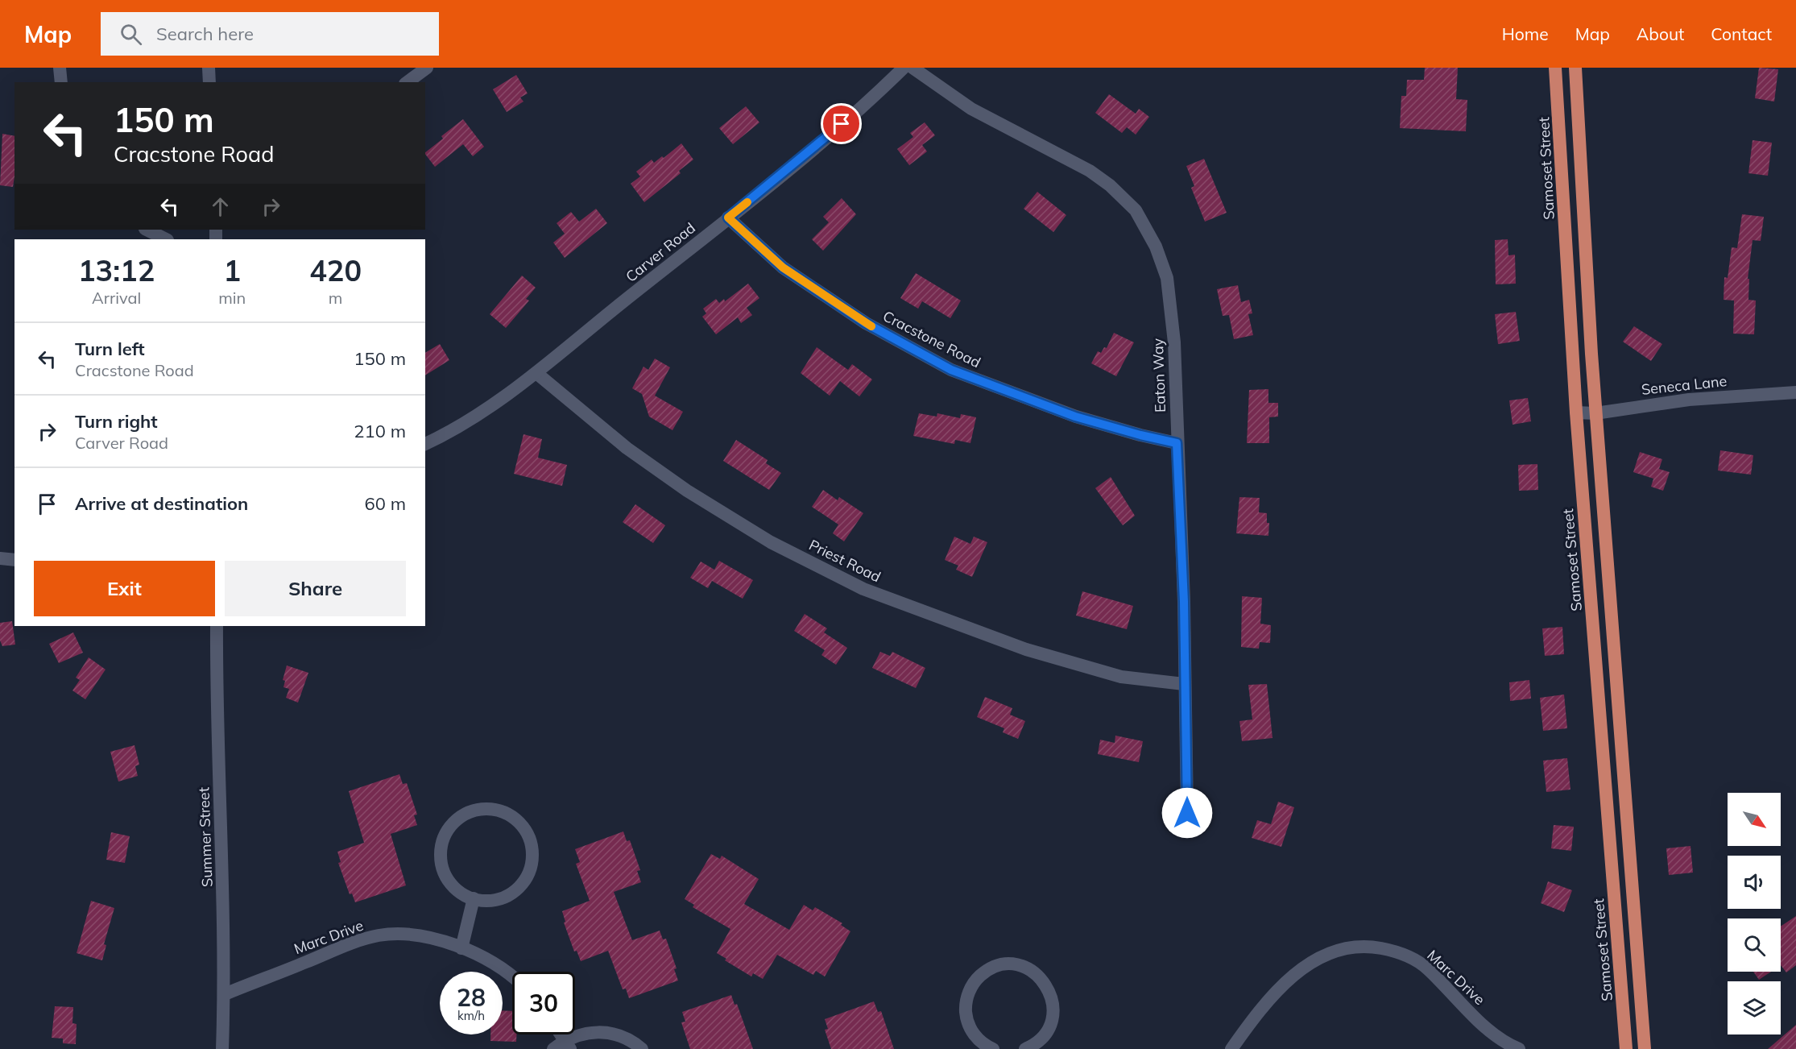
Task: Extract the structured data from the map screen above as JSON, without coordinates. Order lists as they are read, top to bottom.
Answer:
{
  "streets": {
    "highway": ["Samoset Street"],
    "street": [
      "Carver Road",
      "Cracstone Road",
      "Eaton Way",
      "Seneca Lane",
      "Priest Road",
      "Summer Street",
      "Marc Drive"
    ]
  },
  "crossings": [
    ["Samoset Street", "Seneca Lane"],
    ["Carver Road", "Cracstone Road"],
    ["Carver Road", "Priest Road"],
    ["Cracstone Road", "Eaton Way"],
    ["Eaton Way", "Priest Road"],
    ["Summer Street", "Marc Drive"]
  ],
  "north": "bottom right",
  "page": {
    "header": "Map",
    "search": "Search here",
    "nav": [
      "Home",
      "Map",
      "About",
      "Contact"
    ],
    "turn": ["150 m", "Cracstone Road"],
    "eta": [
      "13:12",
      "Arrival",
      "1",
      "min",
      "420",
      "m"
    ],
    "list": [
      {
        "name": "Turn left",
        "note": "Cracstone Road",
        "value": "150 m"
      },
      {
        "name": "Turn right",
        "note": "Carver Road",
        "value": "210 m"
      },
      {
        "name": "Arrive at destination",
        "value": "60 m"
      }
    ],
    "buttons": ["Exit", "Share"],
    "speed": "28 km/h",
    "limit": "30"
  }
}
